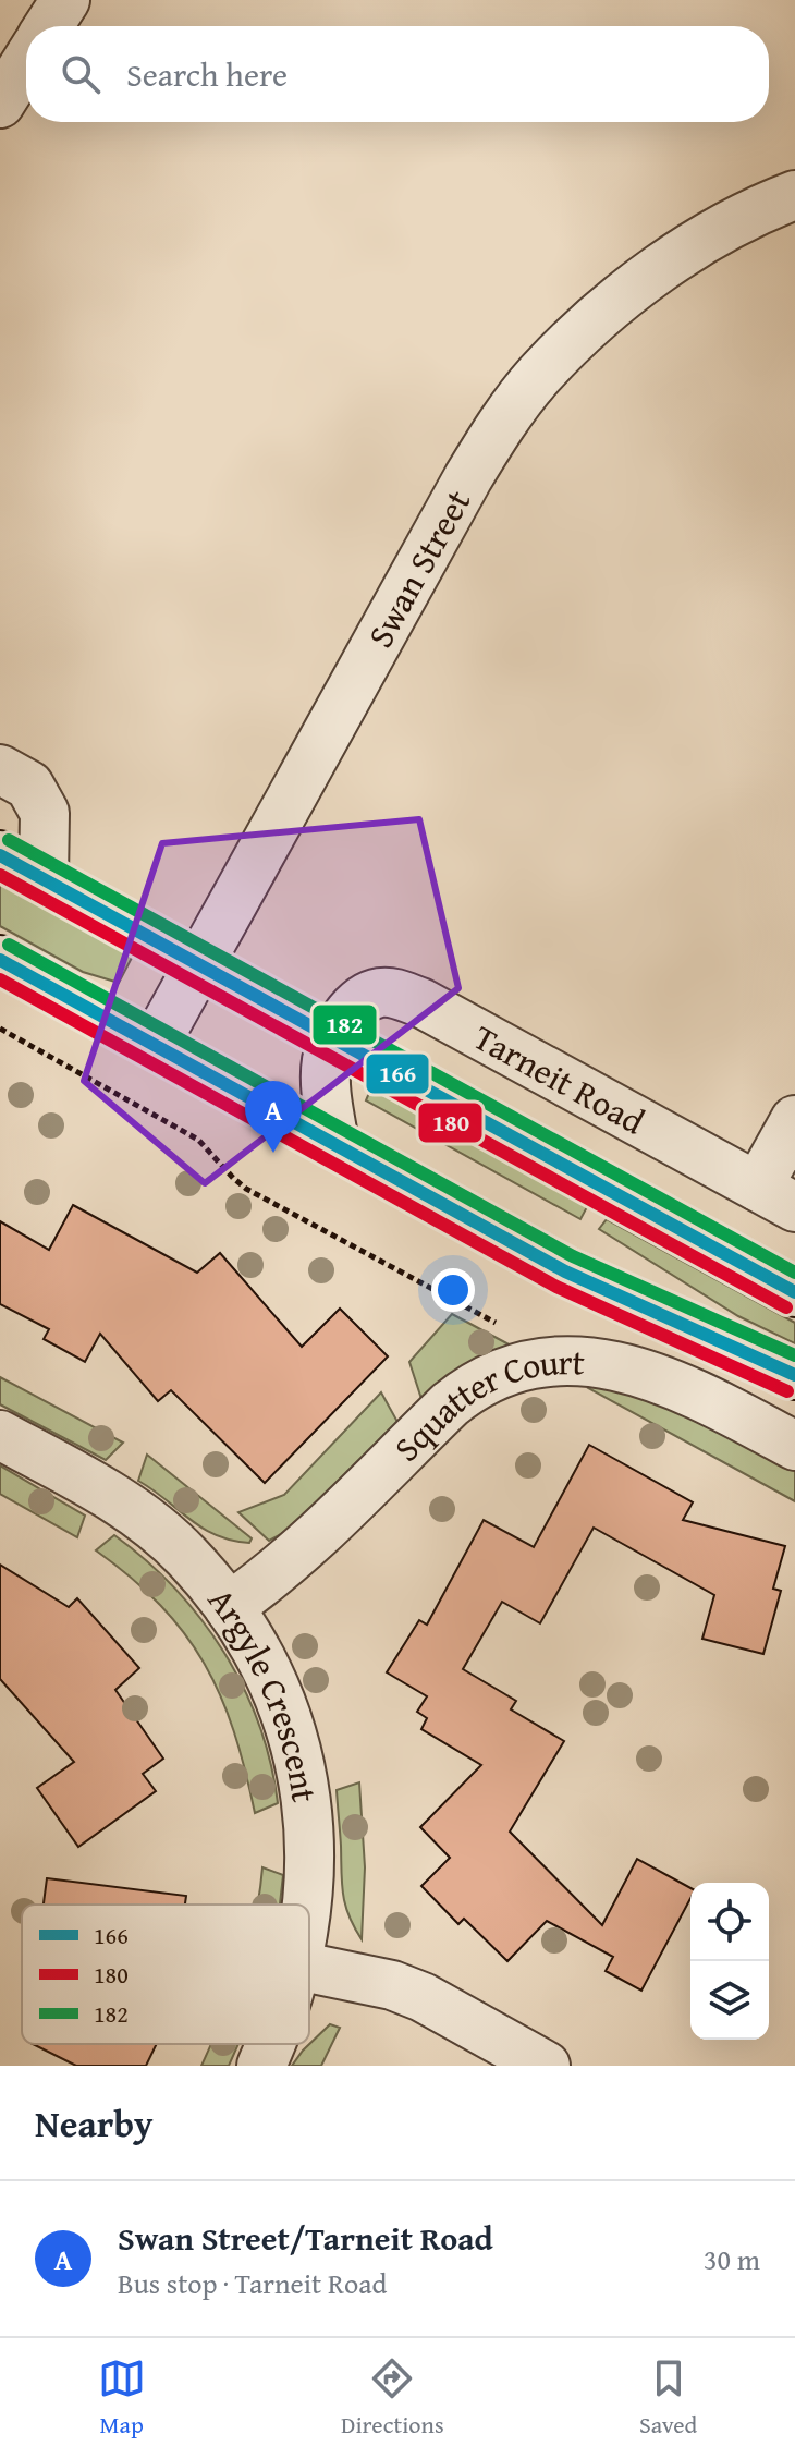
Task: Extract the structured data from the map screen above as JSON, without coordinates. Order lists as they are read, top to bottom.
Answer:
{
  "streets": {
    "street": [
      "Swan Street",
      "Tarneit Road",
      "Squatter Court",
      "Argyle Crescent"
    ]
  },
  "crossings": [
    ["Squatter Court", "Argyle Crescent"]
  ],
  "lines": ["transit line 182", "transit line 166", "transit line 180"],
  "legend": ["166", "180", "182"],
  "page": {
    "search": "Search here",
    "pins": "A",
    "heading": "Nearby",
    "list": [
      {
        "mark": "A",
        "name": "Swan Street/Tarneit Road",
        "note": "Bus stop · Tarneit Road",
        "value": "30 m"
      }
    ],
    "nav": ["Map", "Directions", "Saved"]
  }
}
